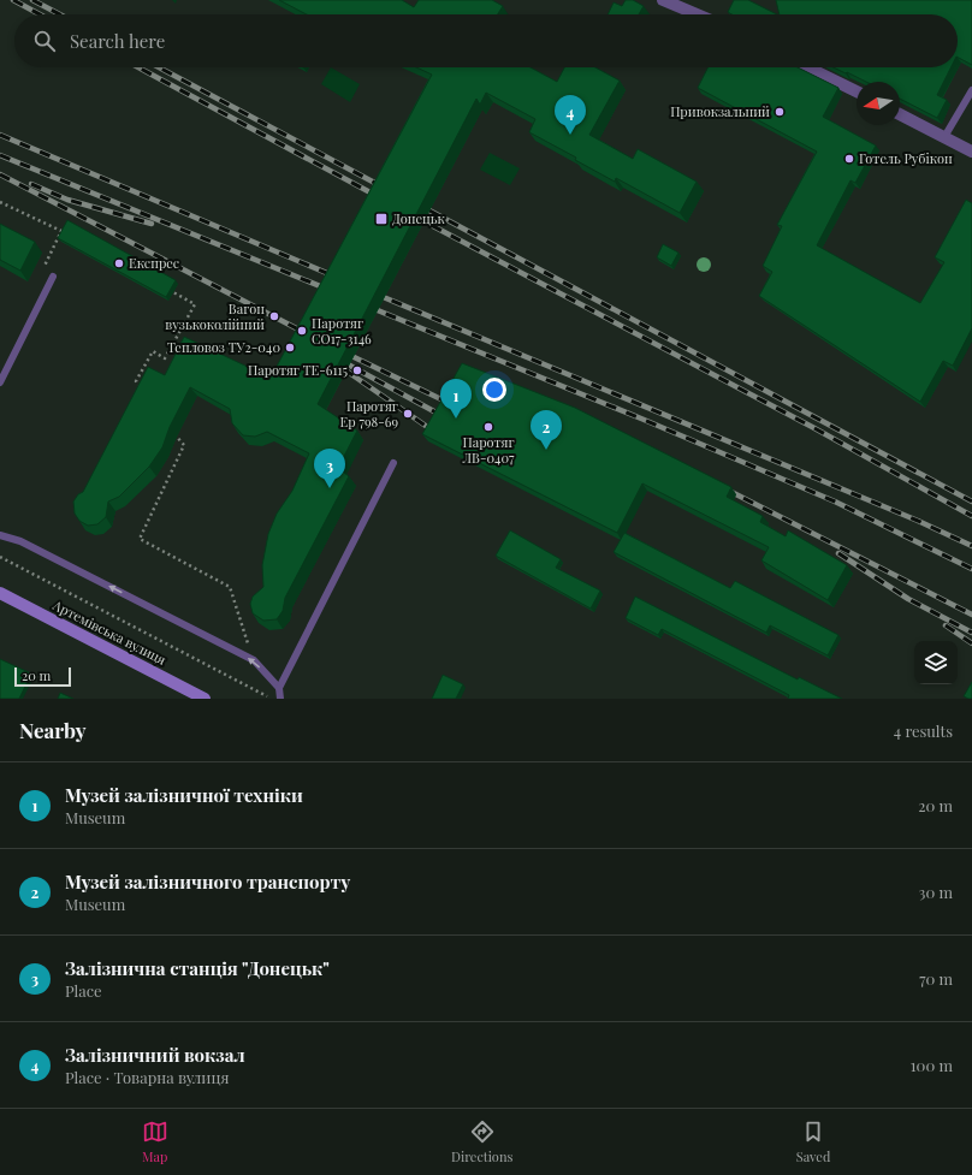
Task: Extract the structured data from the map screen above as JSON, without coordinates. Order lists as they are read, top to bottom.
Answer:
{
  "streets": {
    "main road": ["Артемівська вулиця"]
  },
  "places": {
    "other": [
      "Привокзальний",
      "Готель Рубікон",
      "Експрес",
      "Вагон вузькоколійний",
      "Паротяг СО17-3146",
      "Тепловоз ТУ2-040",
      "Паротяг ТЕ-6115",
      "Паротяг Ер 798-69",
      "Паротяг ЛВ-0407"
    ],
    "transit": ["Донецьк"]
  },
  "scale_bar": "20 m",
  "north": "left",
  "page": {
    "search": "Search here",
    "pins": [
      "4",
      "1",
      "2",
      "3"
    ],
    "scale": "20 m",
    "heading": ["Nearby", "4 results"],
    "list": [
      {
        "mark": "1",
        "name": "Музей залізничної техніки",
        "note": "Museum",
        "value": "20 m"
      },
      {
        "mark": "2",
        "name": "Музей залізничного транспорту",
        "note": "Museum",
        "value": "30 m"
      },
      {
        "mark": "3",
        "name": "Залізнична станція \"Донецьк\"",
        "note": "Place",
        "value": "70 m"
      },
      {
        "mark": "4",
        "name": "Залізничний вокзал",
        "note": "Place · Товарна вулиця",
        "value": "100 m"
      }
    ],
    "nav": ["Map", "Directions", "Saved"]
  }
}
